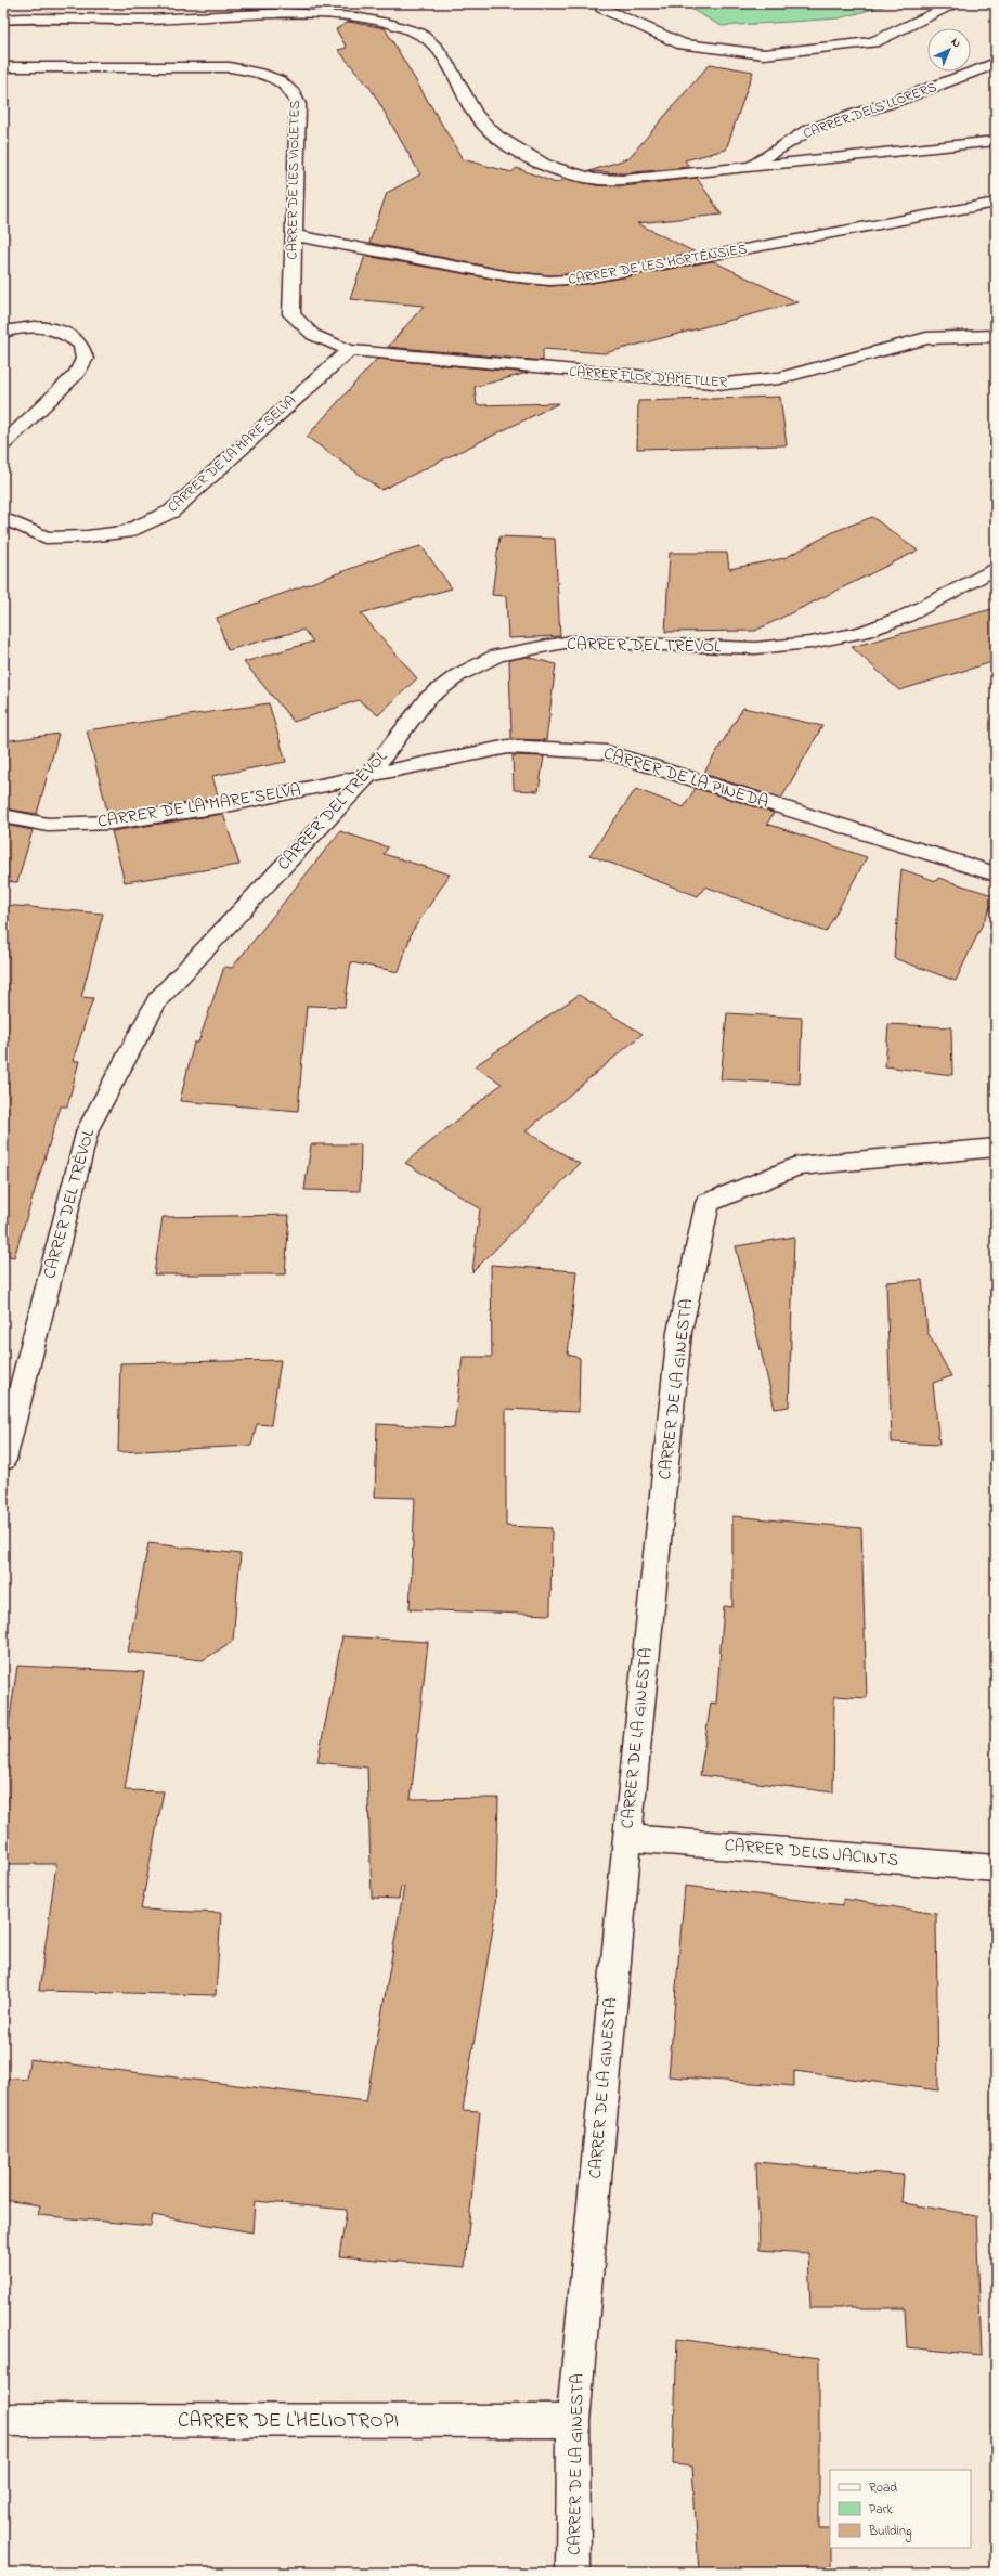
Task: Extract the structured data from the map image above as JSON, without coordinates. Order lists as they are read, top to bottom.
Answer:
{
  "streets": {
    "street": [
      "CARRER DELS LLORERS",
      "CARRER DE LES VIOLETES",
      "CARRER DE LES HORTÈNSIES",
      "CARRER FLOR D'AMETLLER",
      "CARRER DE LA MARE SELVA",
      "CARRER DEL TRÈVOL",
      "CARRER DE LA PINEDA",
      "CARRER DE LA GINESTA",
      "CARRER DELS JACINTS",
      "CARRER DE L'HELIOTROPI"
    ]
  },
  "crossings": [
    ["CARRER DE LES VIOLETES", "CARRER DE LES HORTÈNSIES"],
    ["CARRER DE LES VIOLETES", "CARRER FLOR D'AMETLLER"],
    ["CARRER DE LES VIOLETES", "CARRER DE LA MARE SELVA"],
    ["CARRER FLOR D'AMETLLER", "CARRER DE LA MARE SELVA"],
    ["CARRER DE LA MARE SELVA", "CARRER DEL TRÈVOL"],
    ["CARRER DE LA MARE SELVA", "CARRER DE LA PINEDA"],
    ["CARRER DEL TRÈVOL", "CARRER DE LA PINEDA"],
    ["CARRER DE LA GINESTA", "CARRER DELS JACINTS"],
    ["CARRER DE LA GINESTA", "CARRER DE L'HELIOTROPI"]
  ],
  "legend": ["Road", "Park", "Building"],
  "north": "top right"
}
